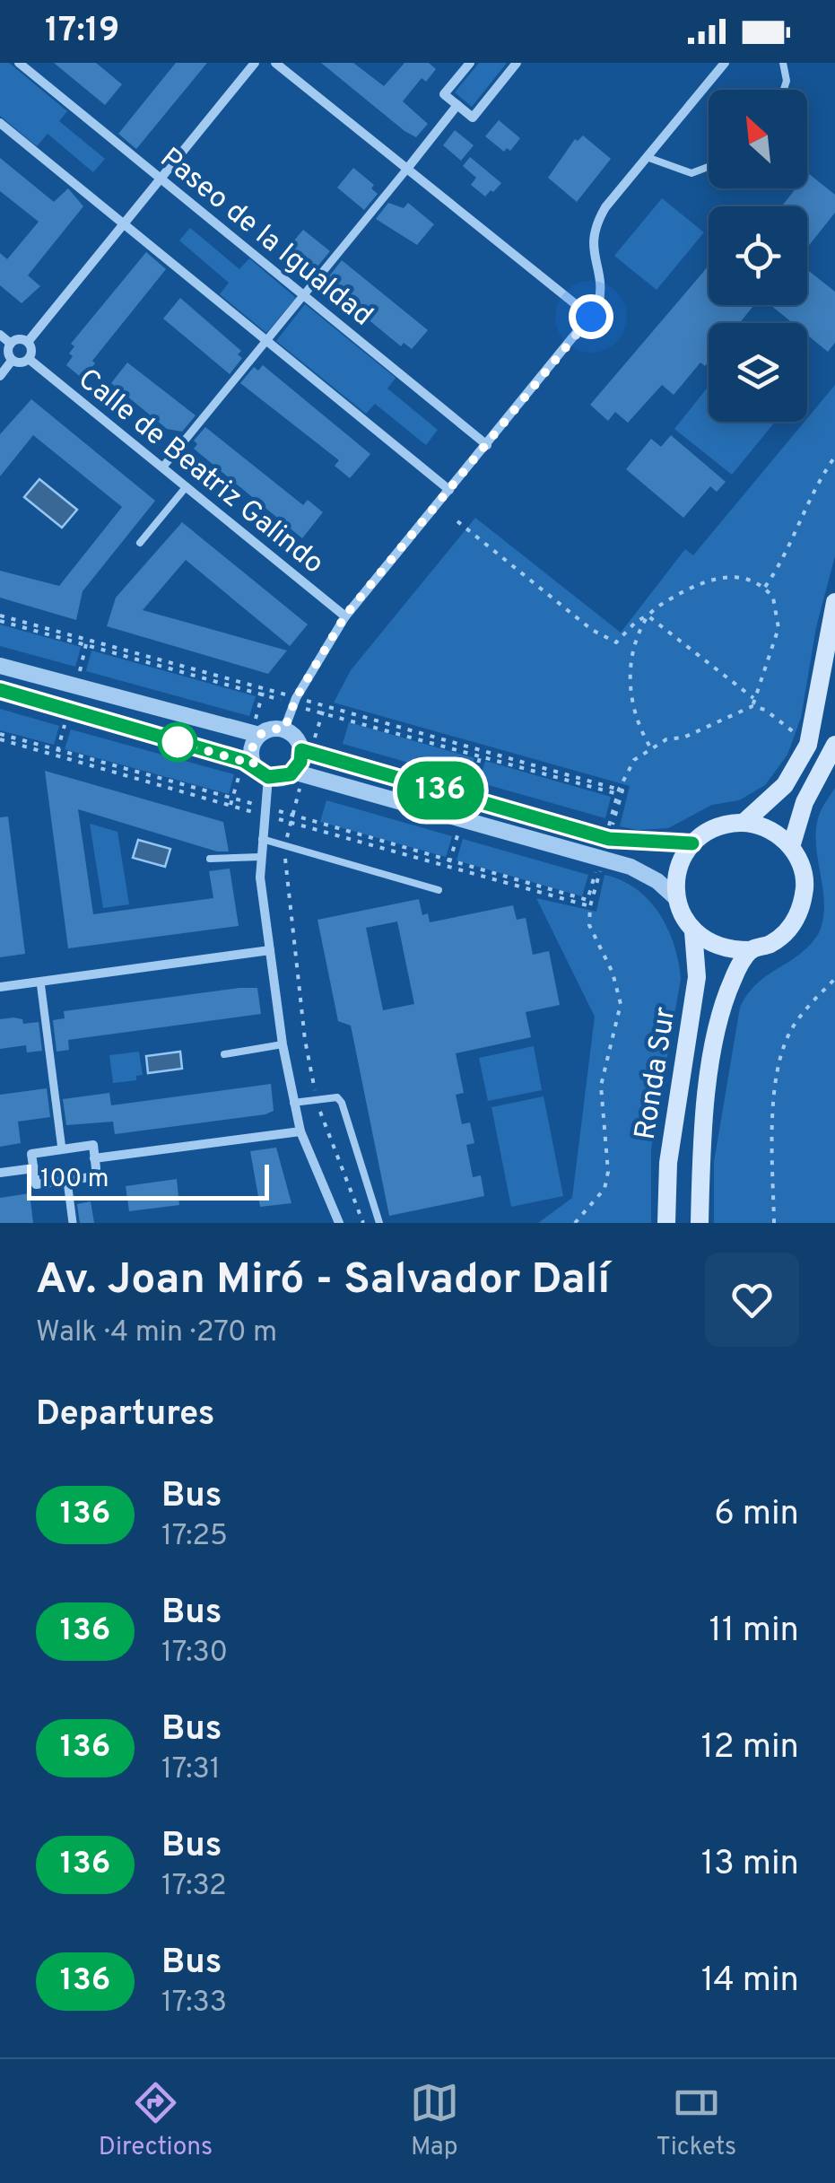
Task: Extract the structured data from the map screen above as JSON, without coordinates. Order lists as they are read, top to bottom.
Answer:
{
  "streets": {
    "main road": ["Ronda Sur"],
    "street": ["Paseo de la Igualdad", "Calle de Beatriz Galindo"]
  },
  "lines": ["bus line 136"],
  "scale_bar": "100 m",
  "north": "top left",
  "page": {
    "status": "17:19",
    "on_map": "136",
    "scale": "100 m",
    "heading": [
      ["Av. Joan Miró - Salvador Dalí", "Walk · 4 min · 270 m"],
      "Departures"
    ],
    "list": [
      {
        "mark": "136",
        "name": "Bus",
        "note": "17:25",
        "value": "6 min"
      },
      {
        "mark": "136",
        "name": "Bus",
        "note": "17:30",
        "value": "11 min"
      },
      {
        "mark": "136",
        "name": "Bus",
        "note": "17:31",
        "value": "12 min"
      },
      {
        "mark": "136",
        "name": "Bus",
        "note": "17:32",
        "value": "13 min"
      },
      {
        "mark": "136",
        "name": "Bus",
        "note": "17:33",
        "value": "14 min"
      }
    ],
    "tabs": ["Directions", "Map", "Tickets"]
  }
}
